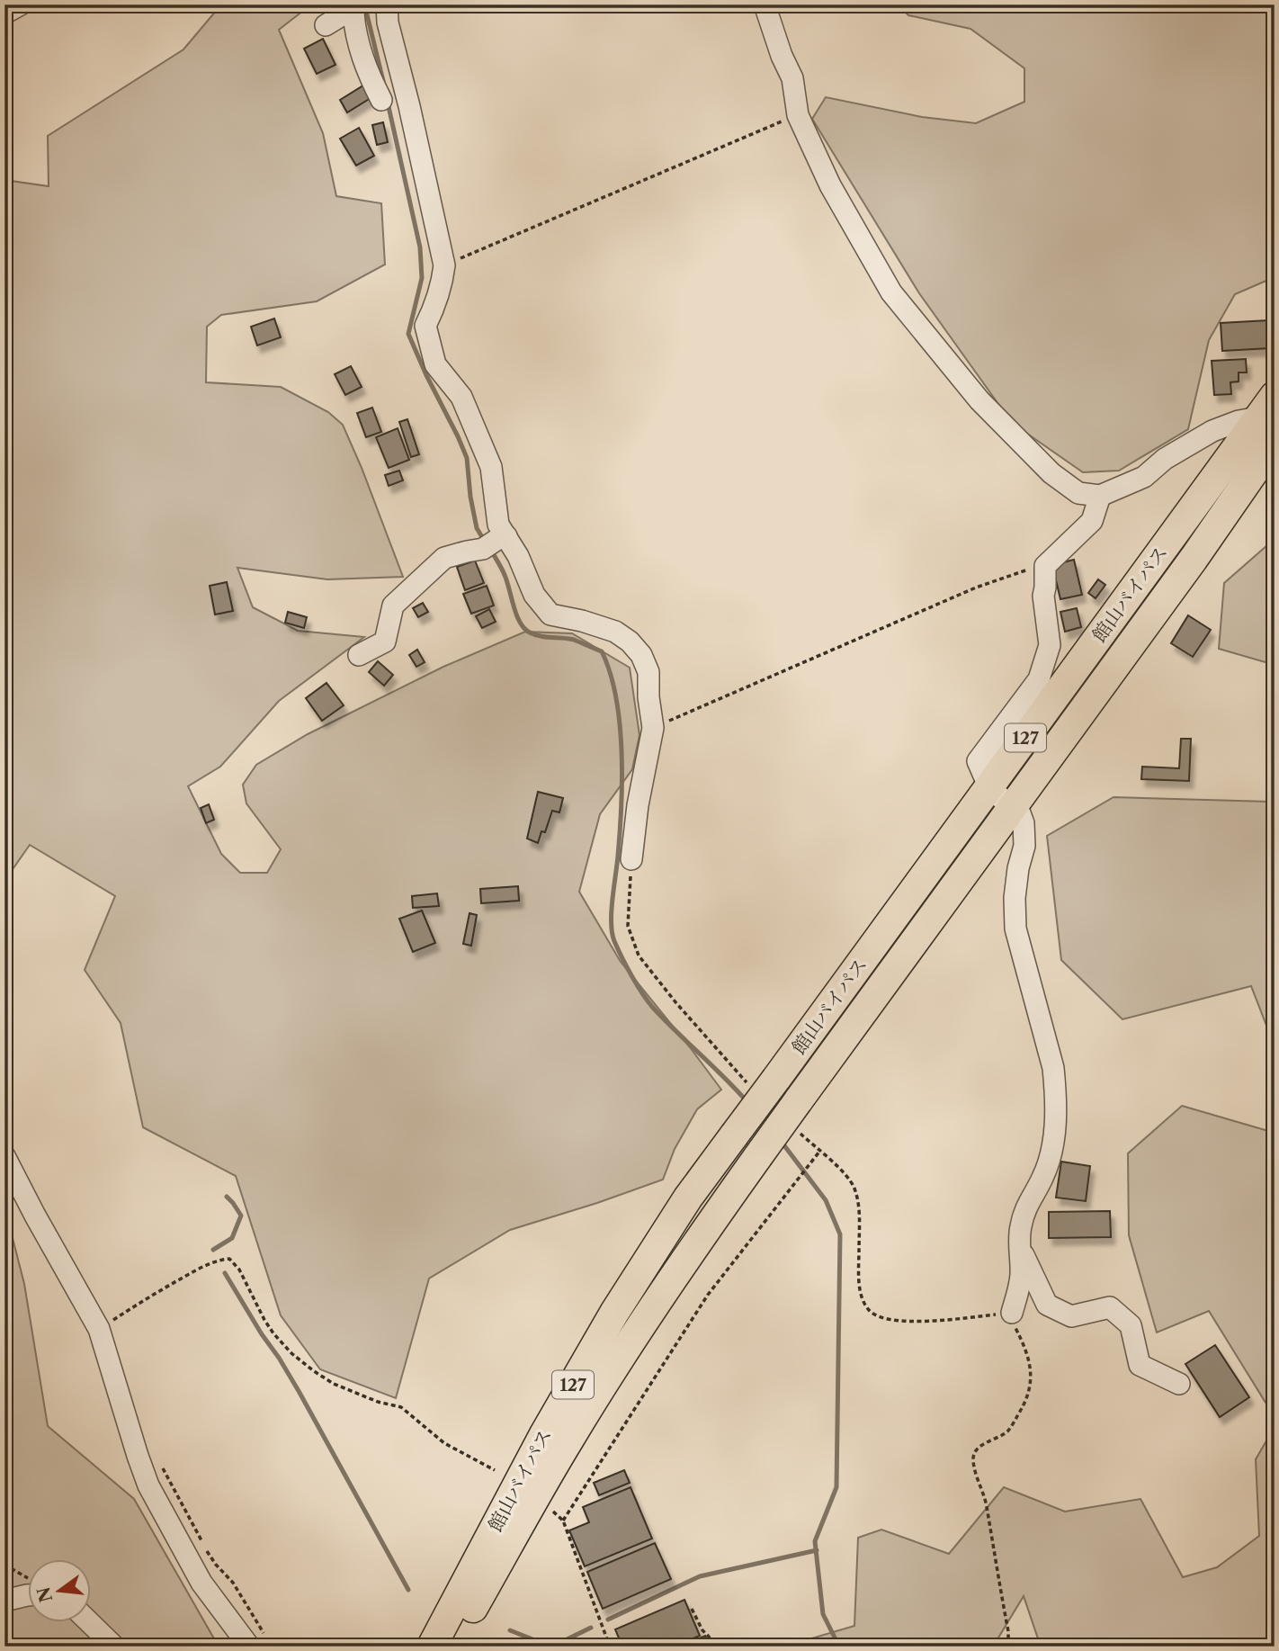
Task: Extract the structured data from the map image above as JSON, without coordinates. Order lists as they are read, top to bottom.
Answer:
{
  "streets": {
    "highway": ["館山バイパス", "127"]
  },
  "north": "left"
}
